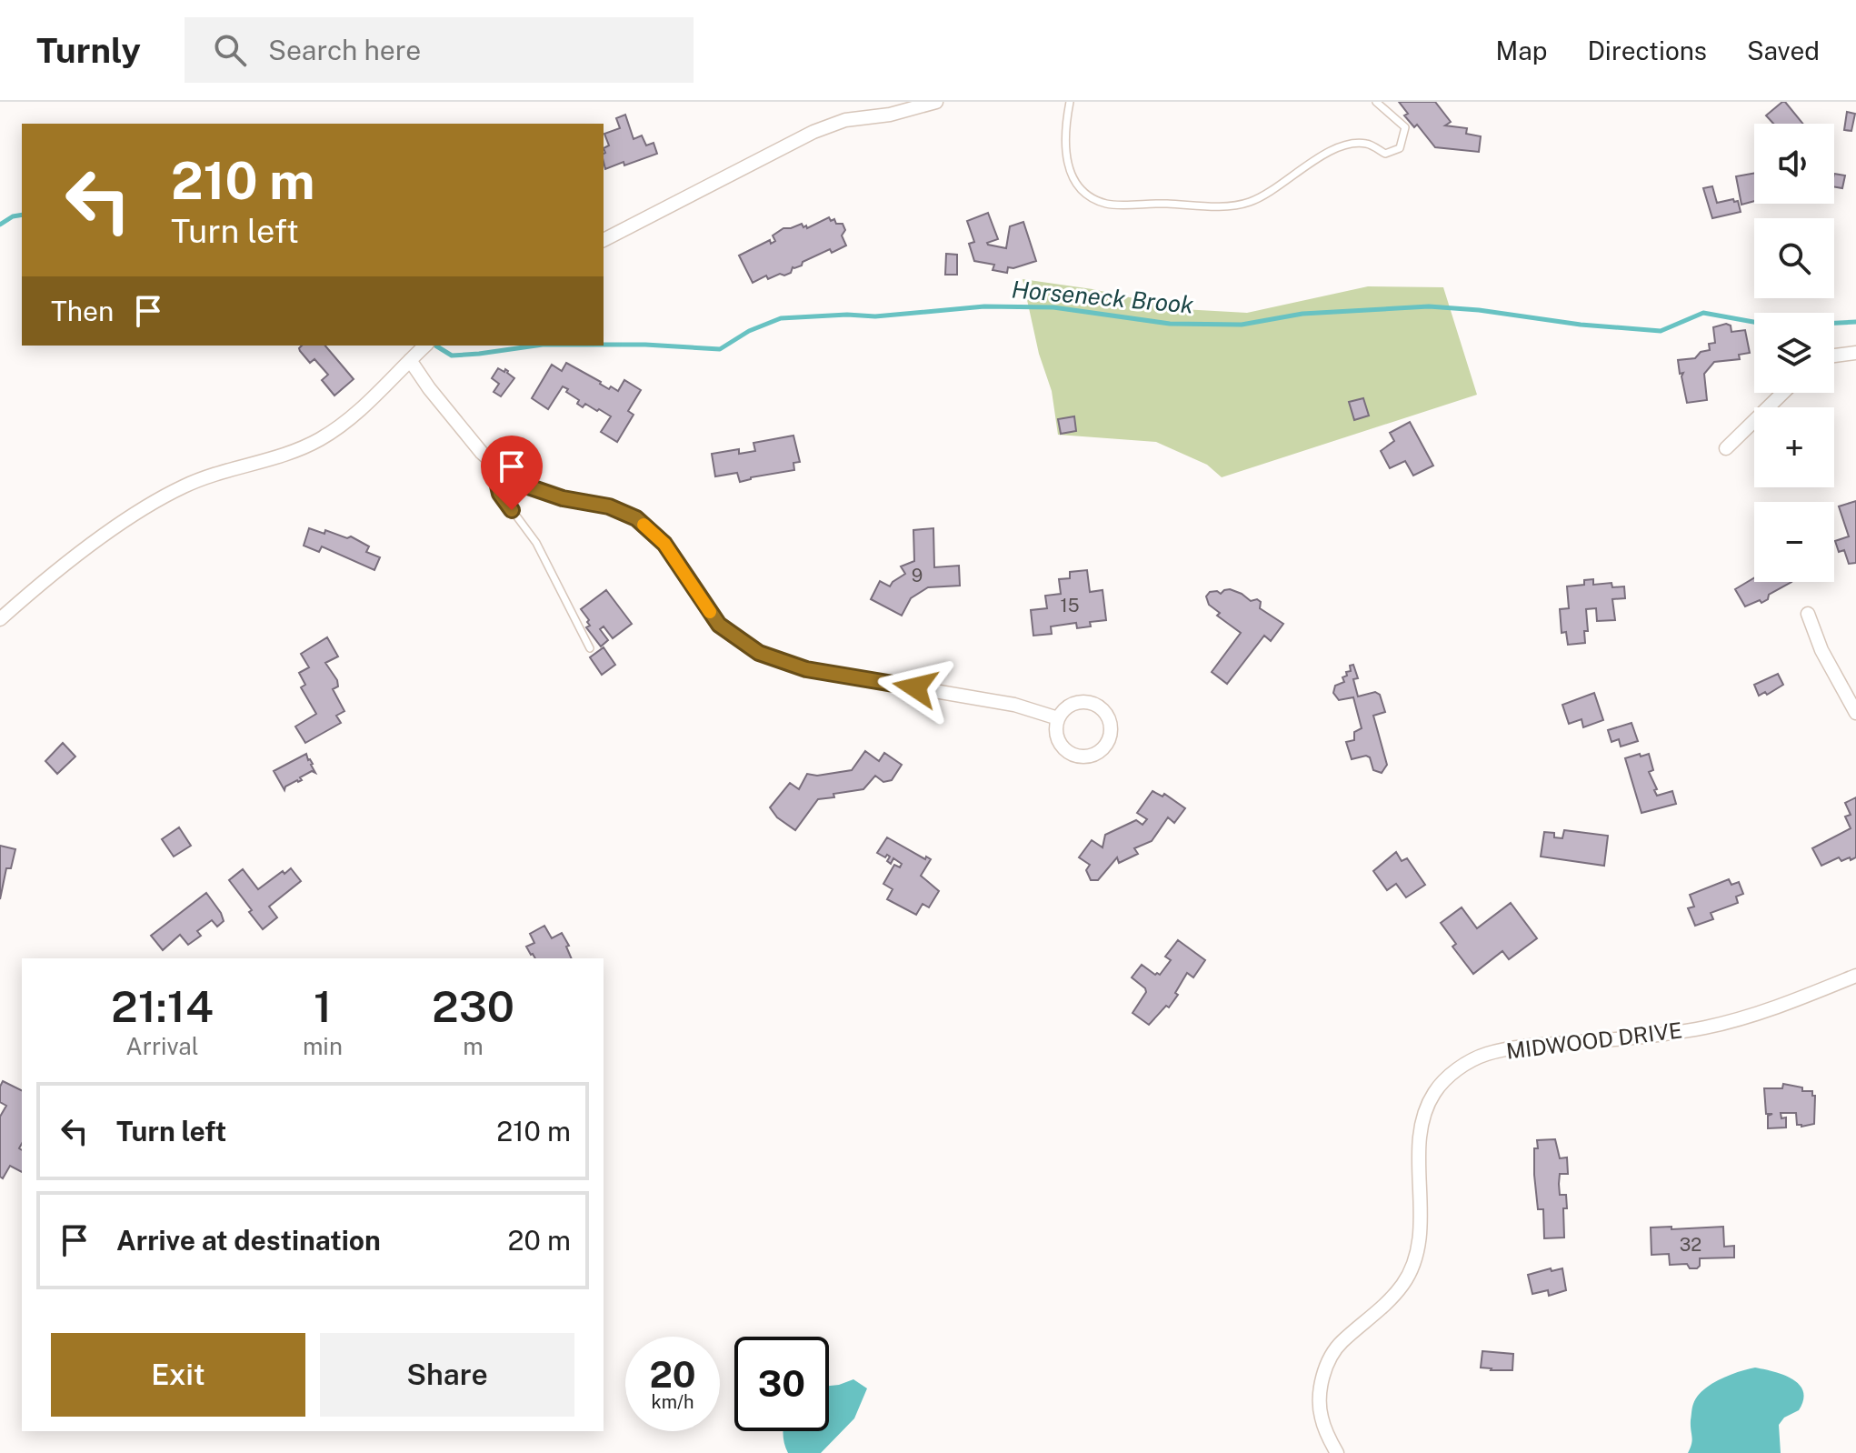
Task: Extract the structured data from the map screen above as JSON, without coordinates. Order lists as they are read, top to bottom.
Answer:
{
  "streets": {
    "street": ["MIDWOOD DRIVE"]
  },
  "water": ["Horseneck Brook"],
  "house_numbers": ["9", "15", "32"],
  "page": {
    "header": "Turnly",
    "search": "Search here",
    "nav": ["Map", "Directions", "Saved"],
    "map_buttons": ["+", "−"],
    "turn": ["210 m", "Turn left"],
    "then": "Then",
    "eta": [
      "21:14",
      "Arrival",
      "1",
      "min",
      "230",
      "m"
    ],
    "list": [
      {
        "name": "Turn left",
        "value": "210 m"
      },
      {
        "name": "Arrive at destination",
        "value": "20 m"
      }
    ],
    "buttons": ["Exit", "Share"],
    "speed": "20 km/h",
    "limit": "30"
  }
}
